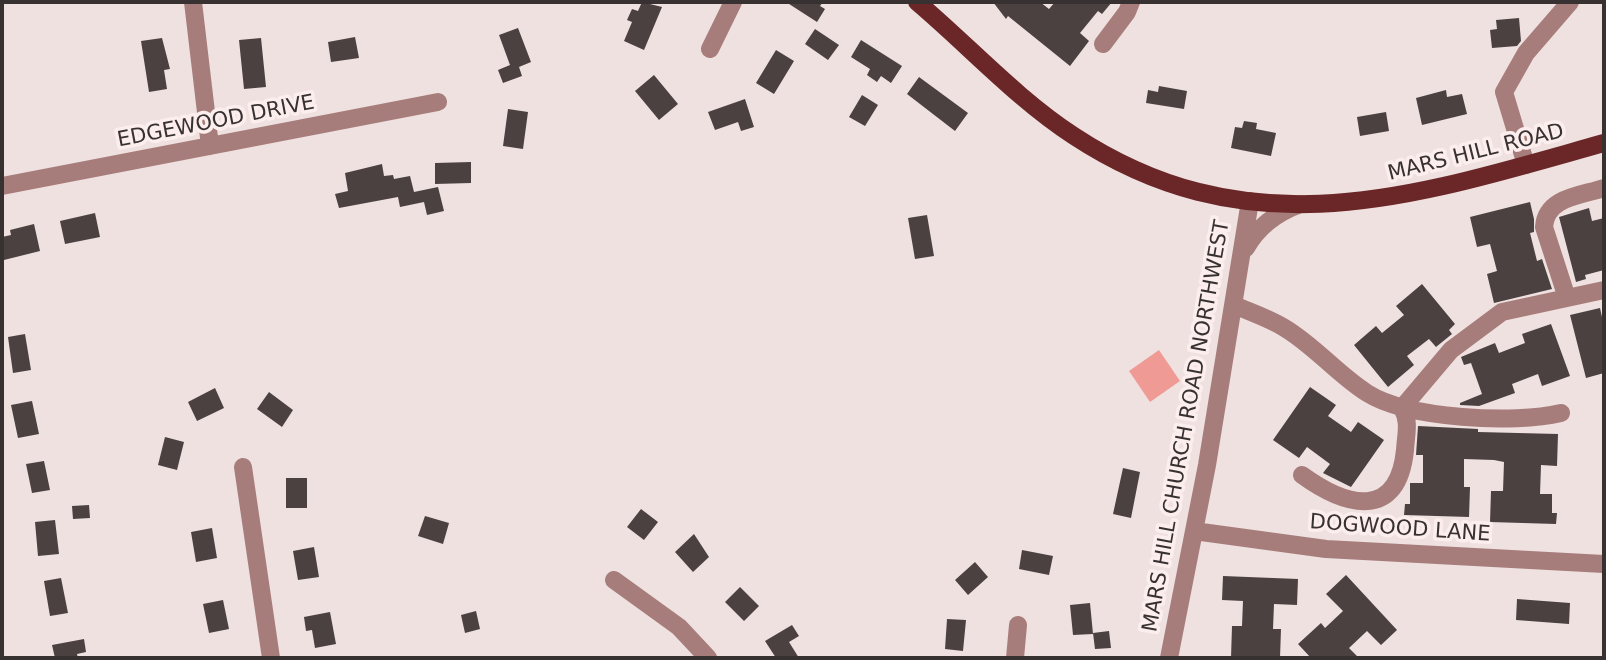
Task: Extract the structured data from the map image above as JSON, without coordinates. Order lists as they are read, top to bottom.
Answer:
{
  "streets": {
    "main road": ["MARS HILL ROAD"],
    "street": ["EDGEWOOD DRIVE", "MARS HILL CHURCH ROAD NORTHWEST", "DOGWOOD LANE"]
  },
  "crossings": [
    ["MARS HILL ROAD", "MARS HILL CHURCH ROAD NORTHWEST"],
    ["MARS HILL CHURCH ROAD NORTHWEST", "DOGWOOD LANE"]
  ]
}
